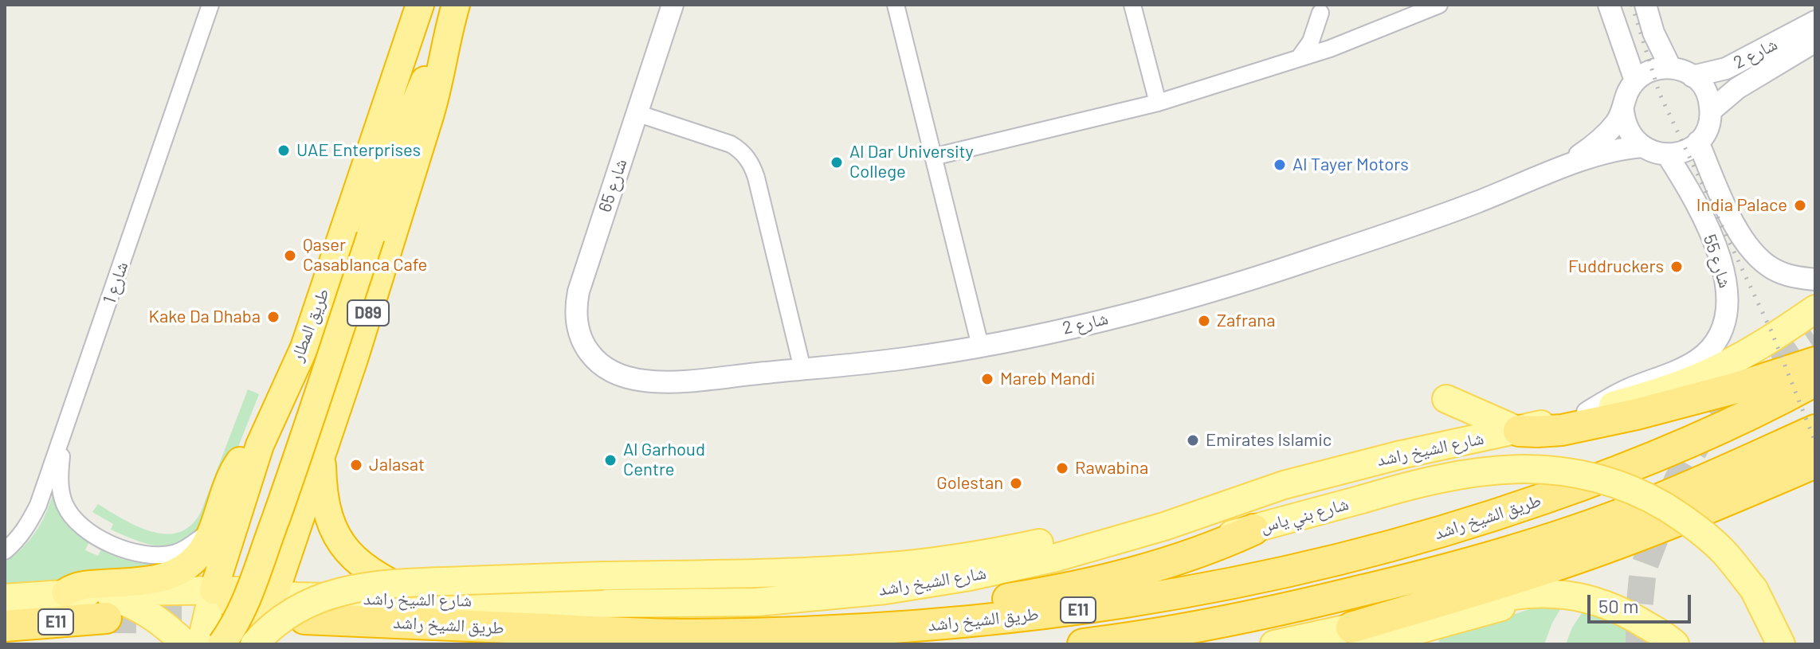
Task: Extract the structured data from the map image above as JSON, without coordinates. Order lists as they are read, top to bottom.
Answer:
{
  "streets": {
    "highway": [
      "D89",
      "طريق المطار",
      "طريق الشيخ راشد",
      "E11"
    ],
    "main road": ["شارع الشيخ راشد", "شارع بني ياس"],
    "street": [
      "شارع 2",
      "شارع 65",
      "شارع 55",
      "شارع 1"
    ]
  },
  "crossings": [
    ["شارع 2", "شارع 65"],
    ["شارع 2", "شارع 55"],
    ["شارع 55", "شارع الشيخ راشد"],
    ["D89", "شارع الشيخ راشد"],
    ["شارع الشيخ راشد", "شارع بني ياس"]
  ],
  "places": [
    "UAE Enterprises",
    "Al Dar University College",
    "Al Tayer Motors",
    "India Palace",
    "Qaser Casablanca Cafe",
    "Fuddruckers",
    "Kake Da Dhaba",
    "Zafrana",
    "Mareb Mandi",
    "Emirates Islamic",
    "Al Garhoud Centre",
    "Jalasat",
    "Rawabina",
    "Golestan"
  ],
  "scale_bar": "50 m"
}
